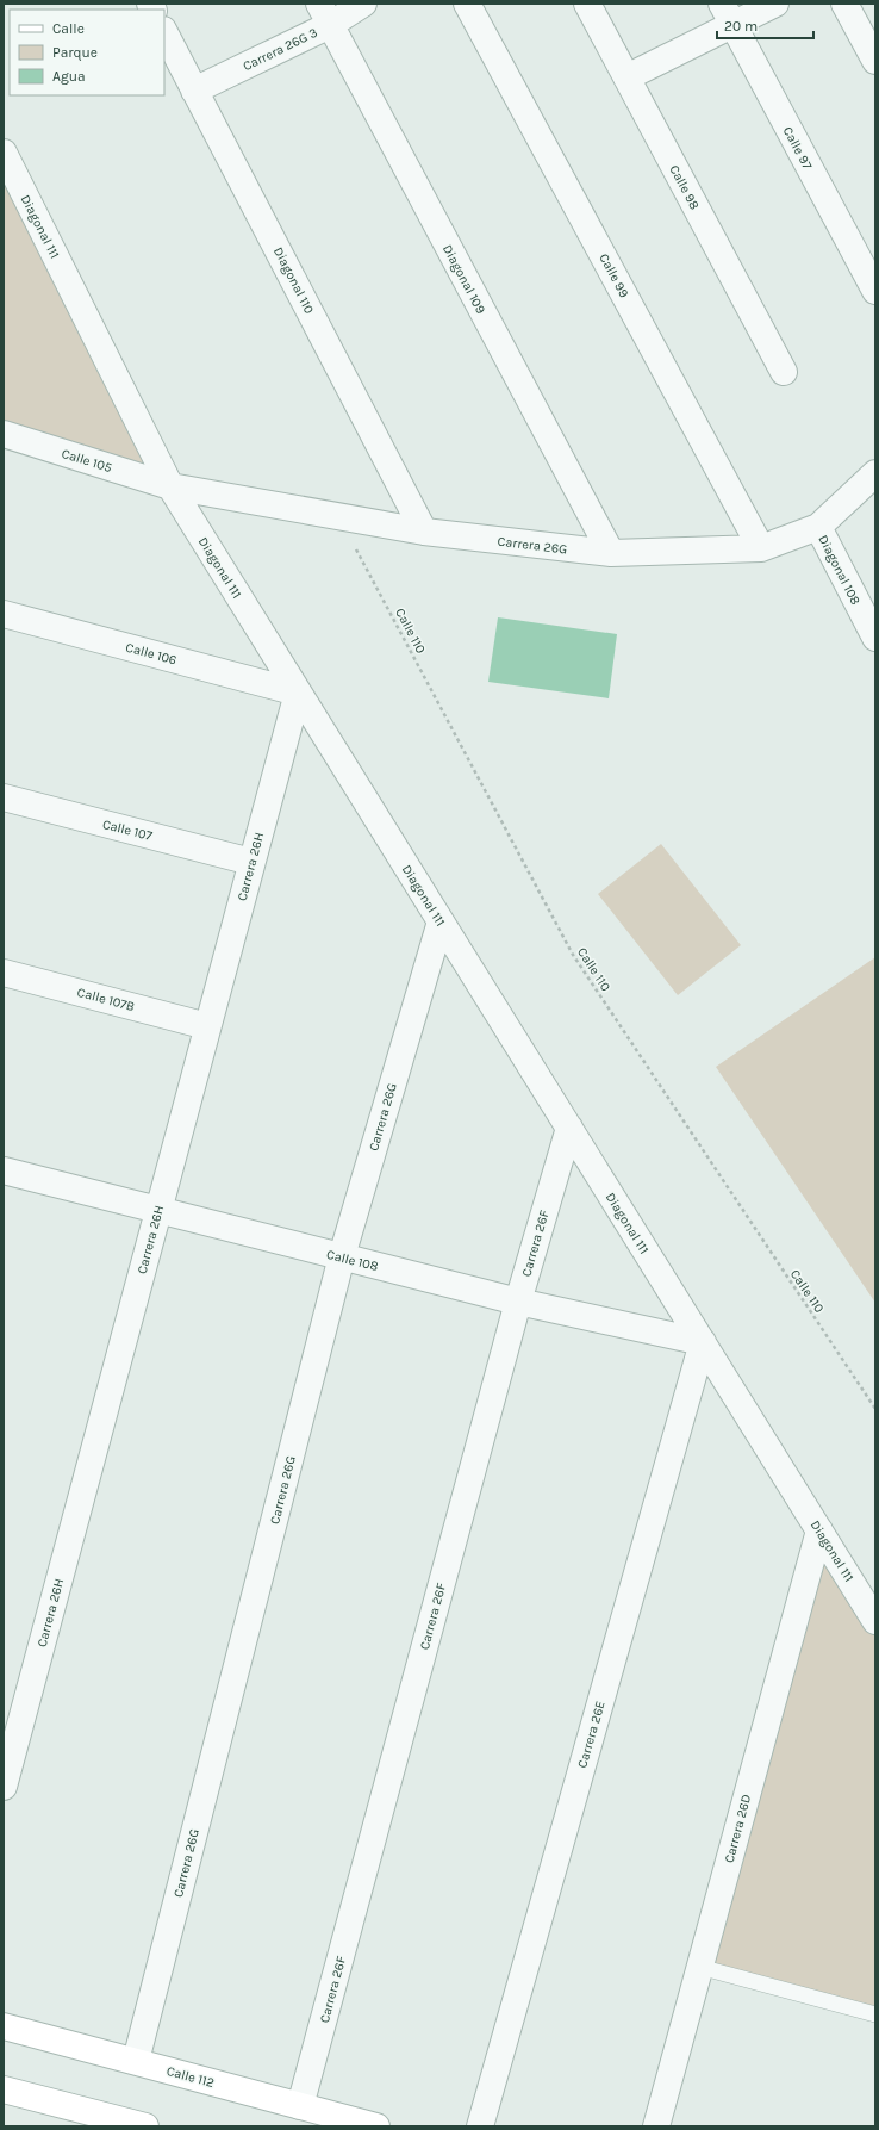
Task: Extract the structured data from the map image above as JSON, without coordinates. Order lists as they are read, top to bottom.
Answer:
{
  "streets": {
    "street": [
      "Carrera 26G 3",
      "Calle 97",
      "Calle 98",
      "Diagonal 111",
      "Calle 99",
      "Diagonal 109",
      "Diagonal 110",
      "Calle 105",
      "Carrera 26G",
      "Diagonal 108",
      "Calle 106",
      "Calle 107",
      "Carrera 26H",
      "Calle 107B",
      "Carrera 26F",
      "Calle 108",
      "Carrera 26E",
      "Carrera 26D",
      "Calle 112"
    ],
    "path": ["Calle 110"]
  },
  "crossings": [
    ["Carrera 26G 3", "Diagonal 109"],
    ["Carrera 26G 3", "Diagonal 110"],
    ["Diagonal 111", "Calle 105"],
    ["Diagonal 111", "Carrera 26G"],
    ["Diagonal 111", "Calle 106"],
    ["Diagonal 111", "Carrera 26H"],
    ["Diagonal 111", "Carrera 26F"],
    ["Diagonal 111", "Calle 108"],
    ["Diagonal 111", "Carrera 26E"],
    ["Diagonal 111", "Carrera 26D"],
    ["Calle 99", "Carrera 26G"],
    ["Diagonal 109", "Carrera 26G"],
    ["Diagonal 110", "Carrera 26G"],
    ["Calle 105", "Carrera 26G"],
    ["Carrera 26G", "Diagonal 108"],
    ["Carrera 26G", "Calle 110"],
    ["Carrera 26G", "Calle 108"],
    ["Carrera 26G", "Calle 112"],
    ["Calle 106", "Carrera 26H"],
    ["Calle 107", "Carrera 26H"],
    ["Carrera 26H", "Calle 107B"],
    ["Carrera 26H", "Calle 108"],
    ["Carrera 26F", "Calle 108"],
    ["Carrera 26F", "Calle 112"],
    ["Calle 108", "Carrera 26E"]
  ],
  "legend": ["Calle", "Parque", "Agua"],
  "scale_bar": "20 m"
}
